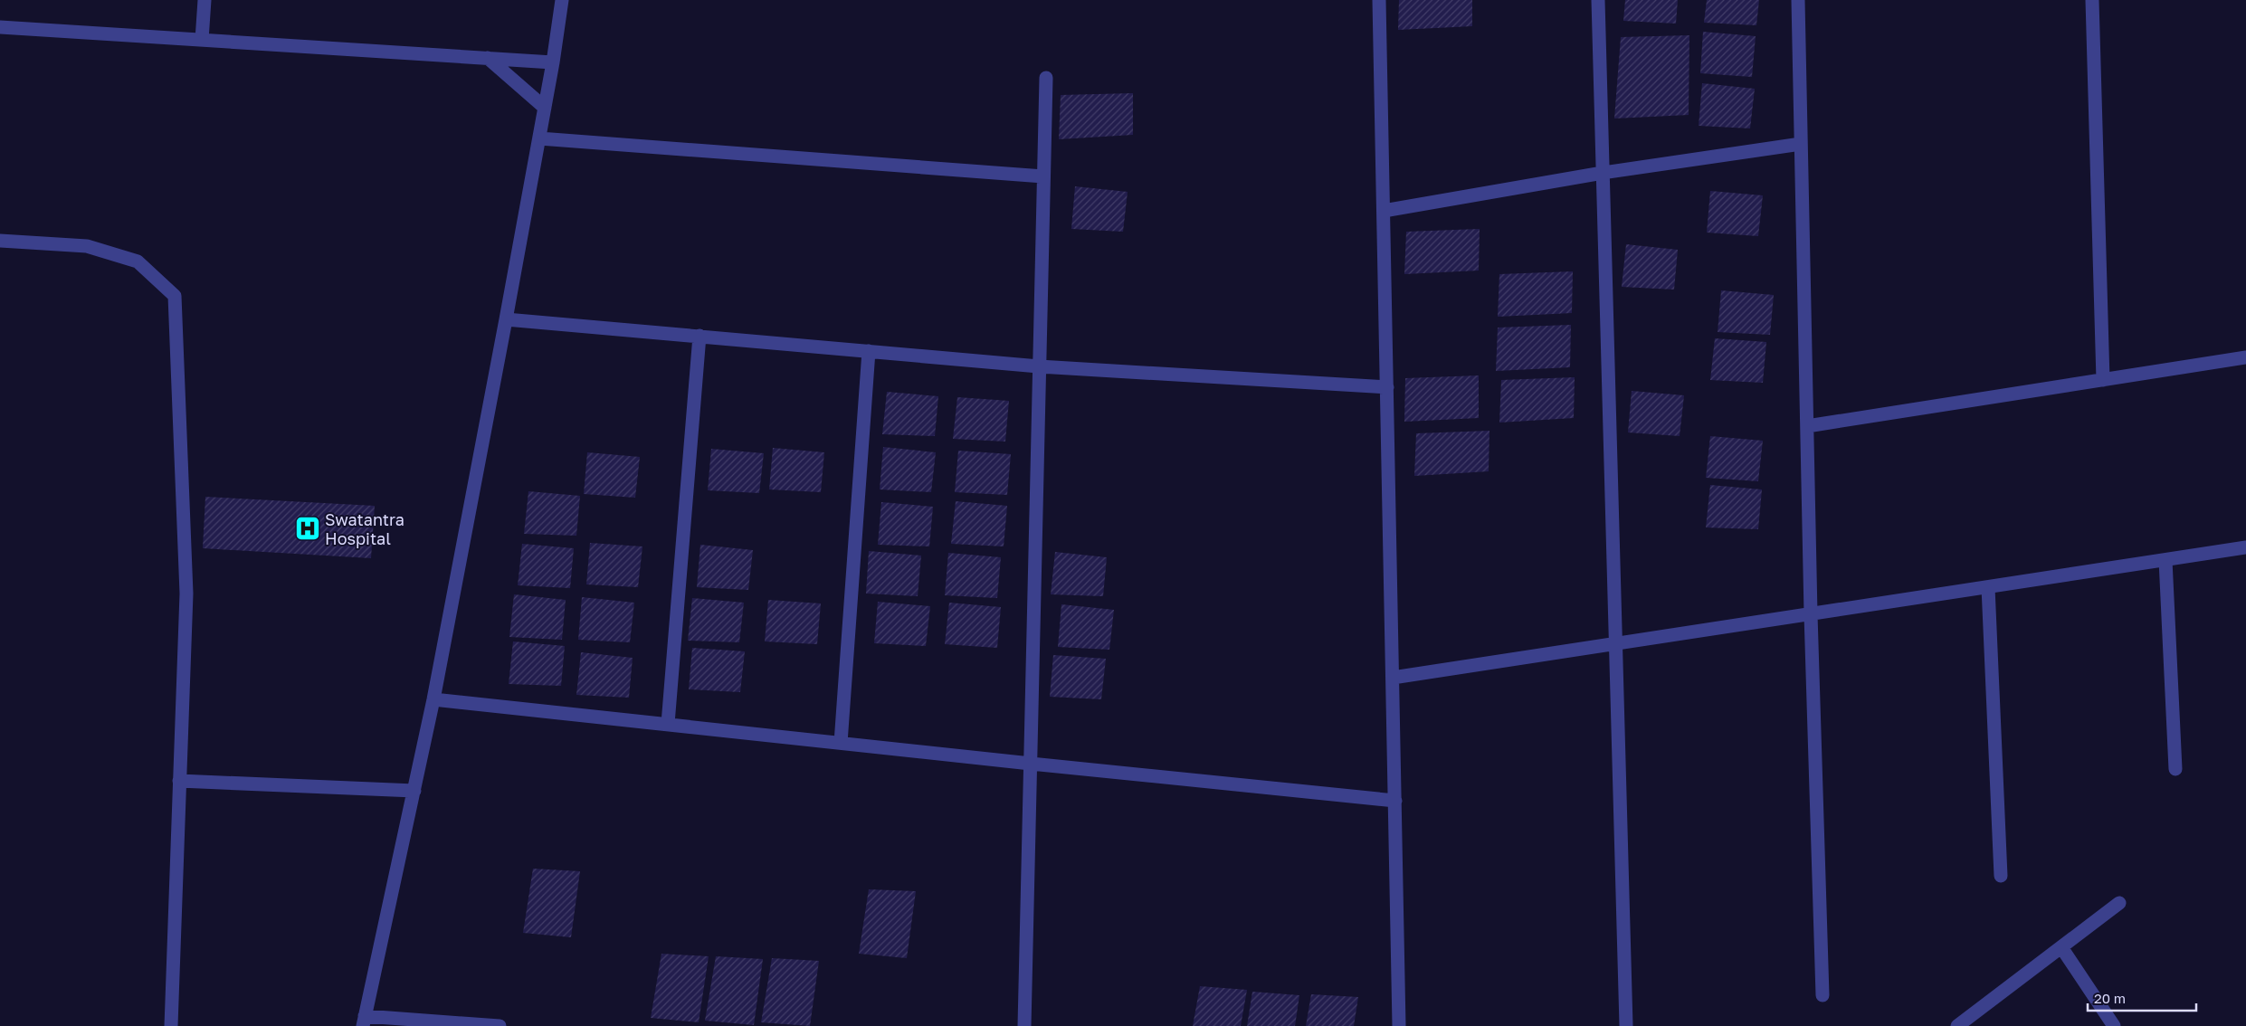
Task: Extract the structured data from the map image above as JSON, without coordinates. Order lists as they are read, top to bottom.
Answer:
{
  "places": {
    "hospital": ["Swatantra Hospital"]
  },
  "scale_bar": "20 m"
}
